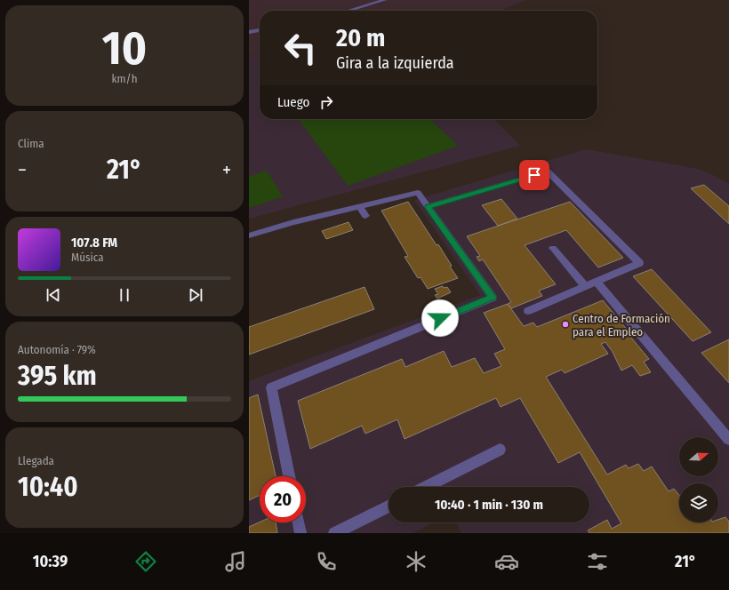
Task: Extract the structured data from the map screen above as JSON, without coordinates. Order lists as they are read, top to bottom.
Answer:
{
  "places": ["Centro de Formación para el Empleo"],
  "north": "right",
  "page": {
    "tile": [
      ["10", "km/h"],
      "Clima",
      ["Autonomía · 79%", "395 km"],
      ["Llegada", "10:40"]
    ],
    "turn": ["20 m", "Gira a la izquierda"],
    "then": "Luego",
    "heat": ["−", "21°", "+"],
    "song": ["107.8 FM", "Música"],
    "limit": "20",
    "trip": "10:40 · 1 min · 130 m",
    "tabs": ["10:39", "21°"]
  }
}
